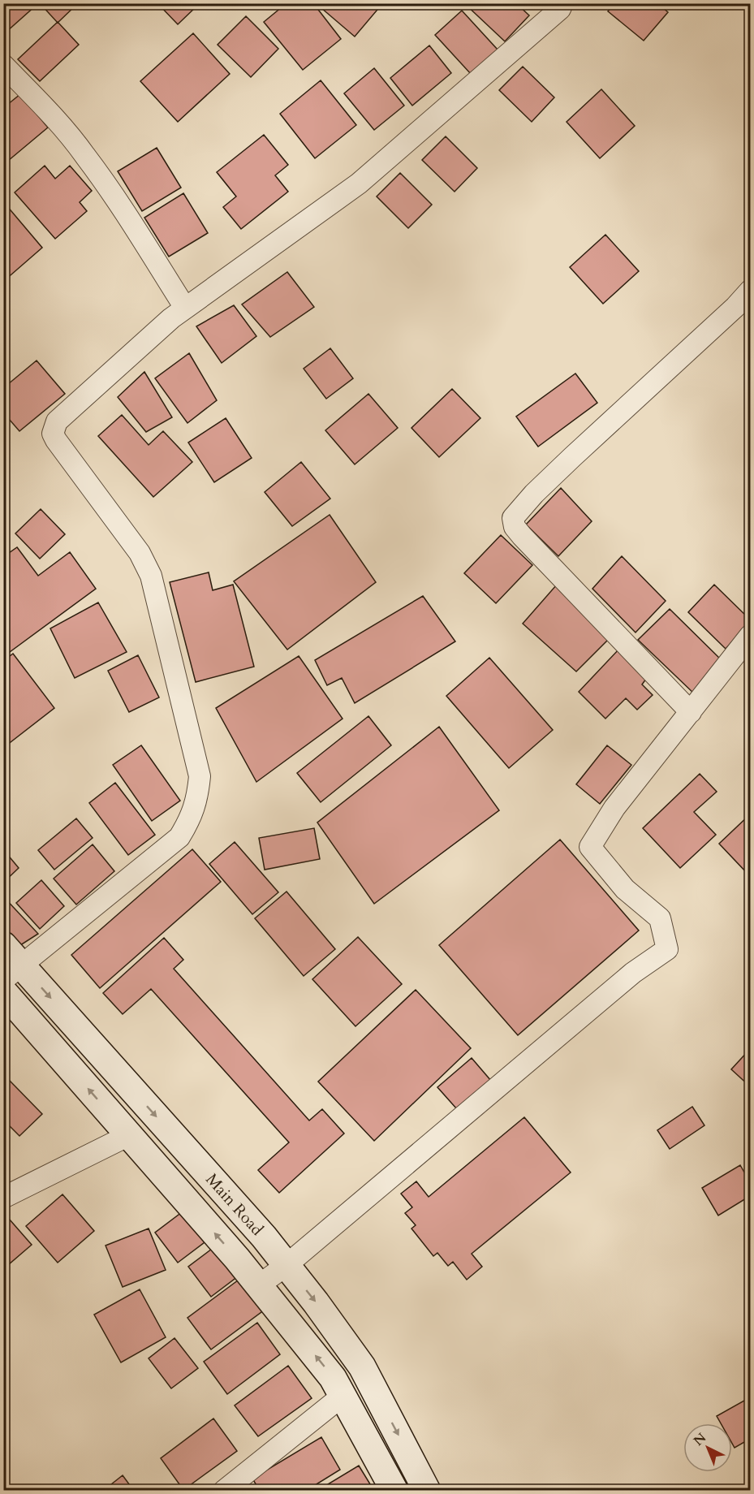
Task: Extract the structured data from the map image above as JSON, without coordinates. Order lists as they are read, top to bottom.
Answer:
{
  "streets": {
    "main road": ["Main Road"]
  },
  "north": "top left"
}
